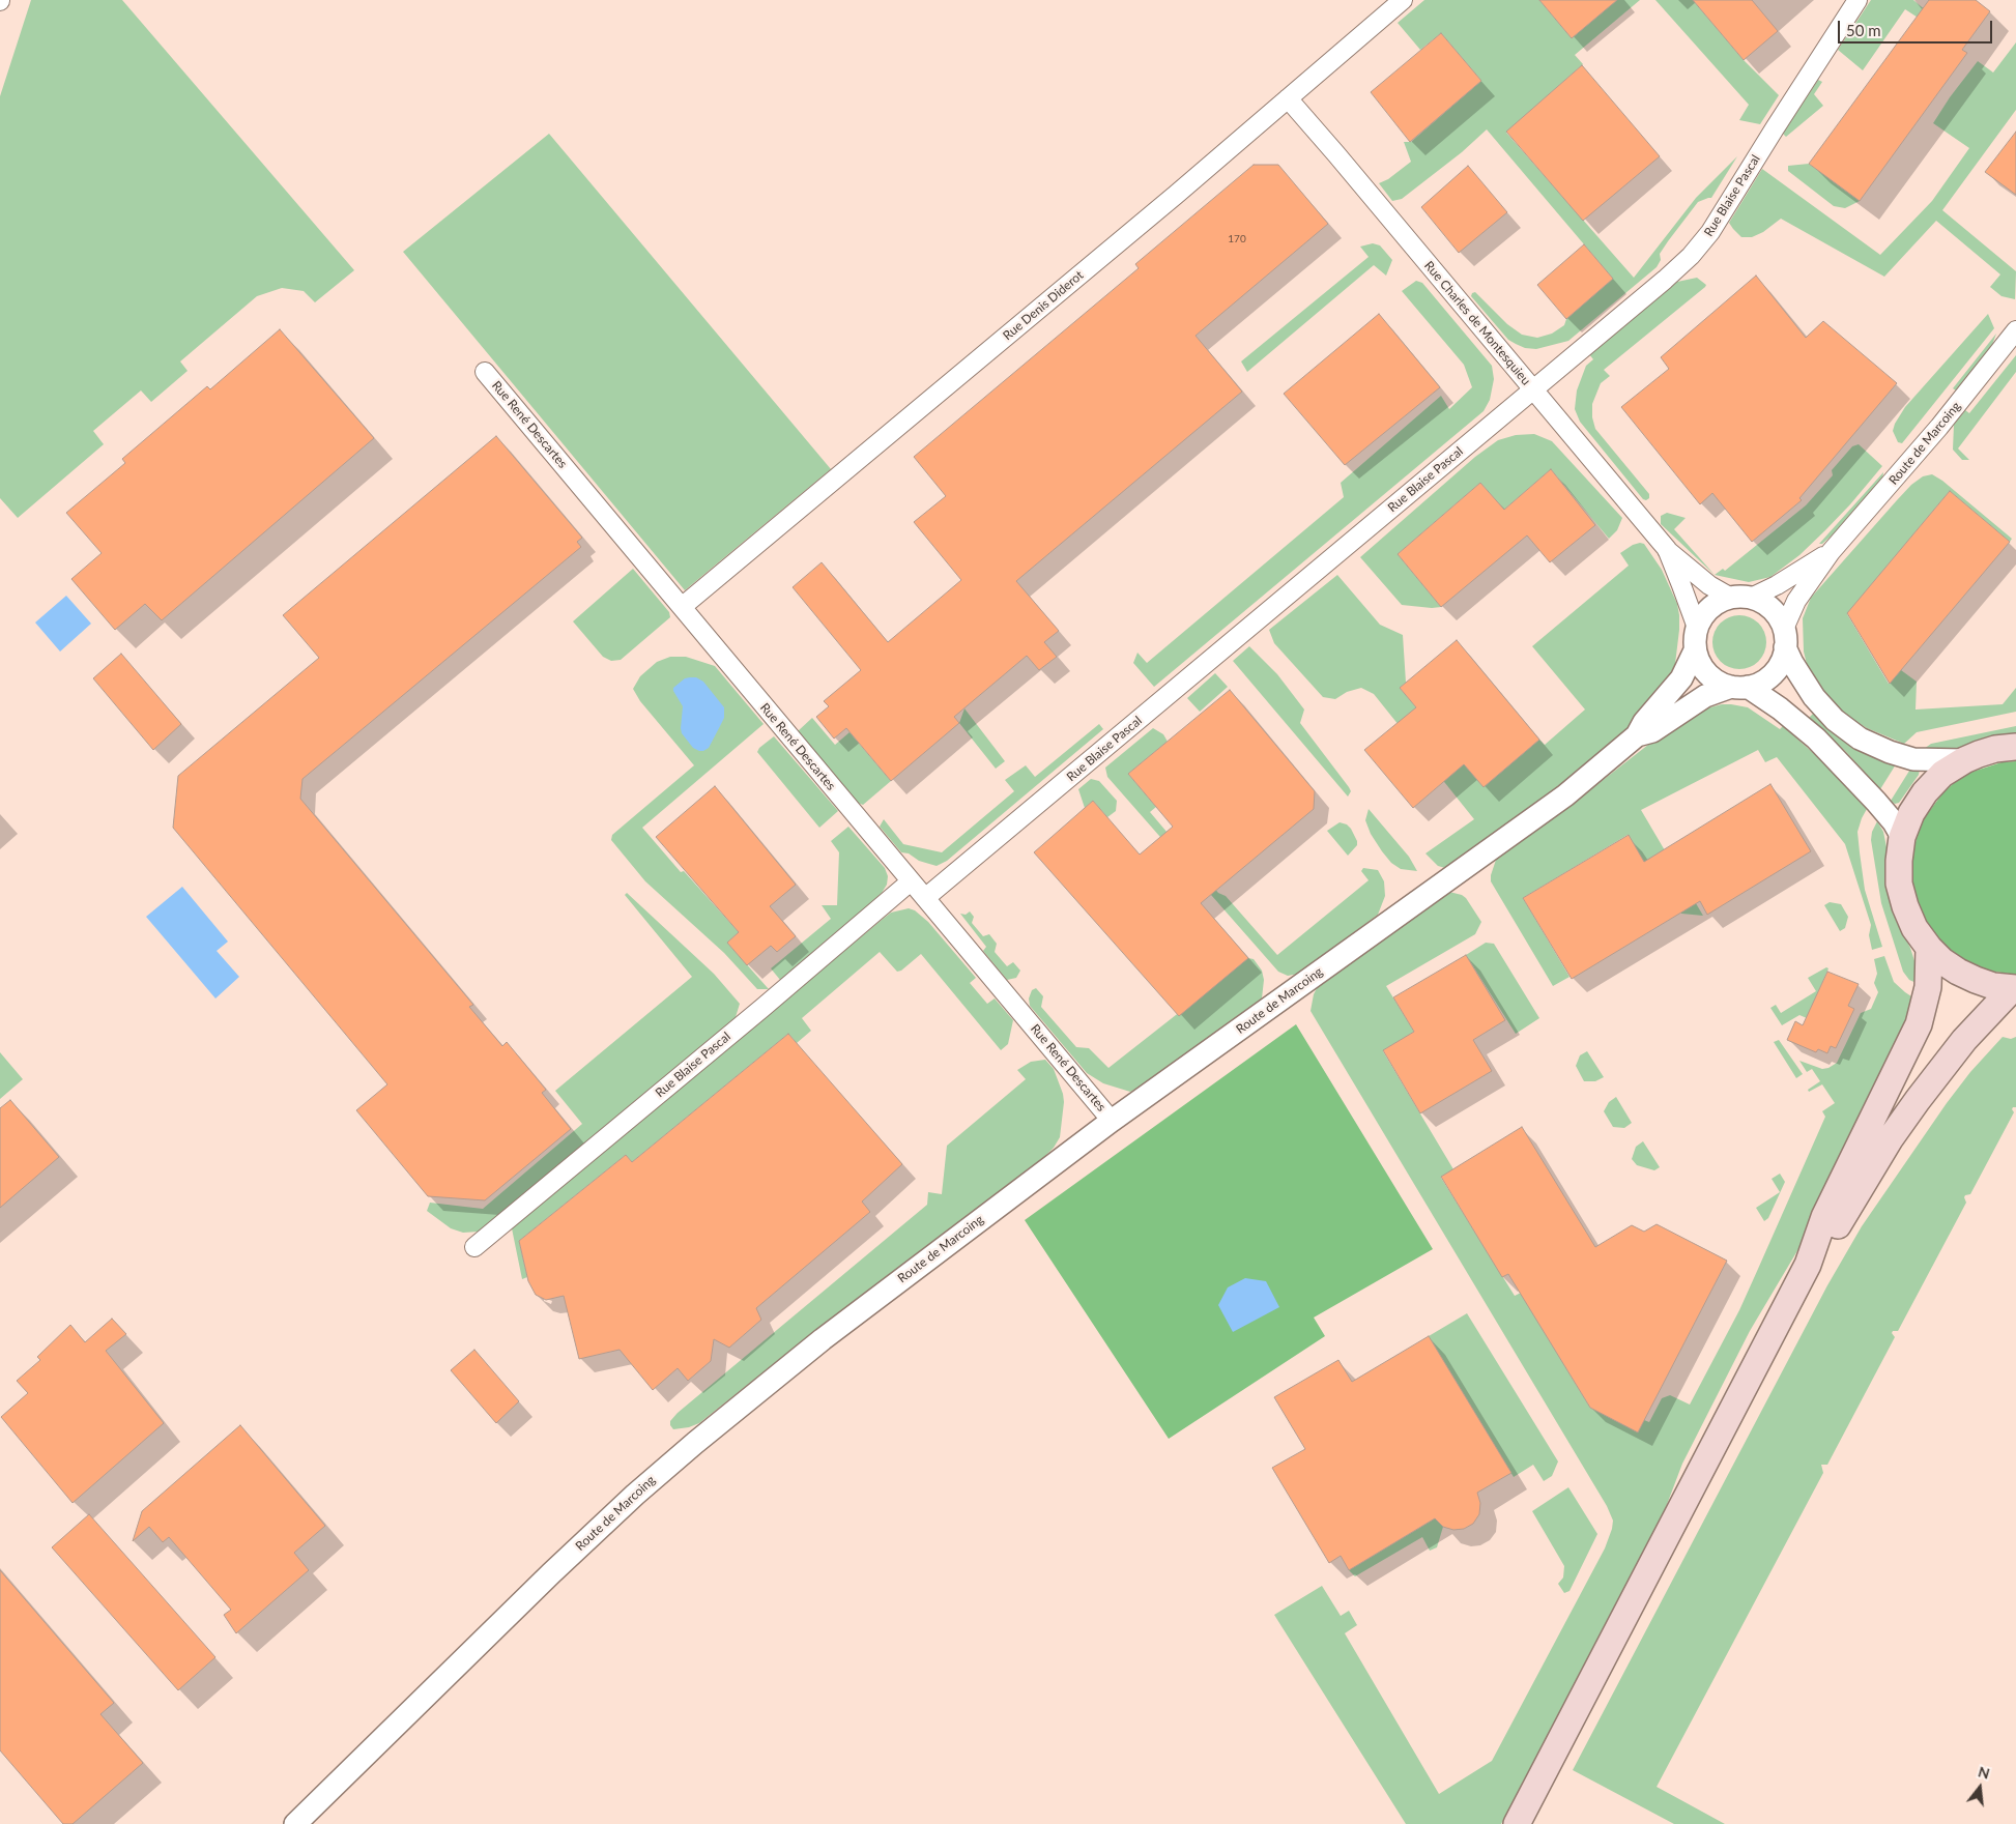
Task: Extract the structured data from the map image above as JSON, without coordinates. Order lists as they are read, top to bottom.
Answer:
{
  "streets": {
    "street": [
      "Rue Blaise Pascal",
      "Rue Denis Diderot",
      "Rue Charles de Montesquieu",
      "Rue René Descartes",
      "Route de Marcoing"
    ]
  },
  "crossings": [
    ["Rue Blaise Pascal", "Rue Charles de Montesquieu"],
    ["Rue Blaise Pascal", "Rue René Descartes"],
    ["Rue Denis Diderot", "Rue Charles de Montesquieu"],
    ["Rue Denis Diderot", "Rue René Descartes"],
    ["Rue Charles de Montesquieu", "Route de Marcoing"],
    ["Rue René Descartes", "Route de Marcoing"]
  ],
  "house_numbers": ["170"],
  "scale_bar": "50 m",
  "north": "top"
}
